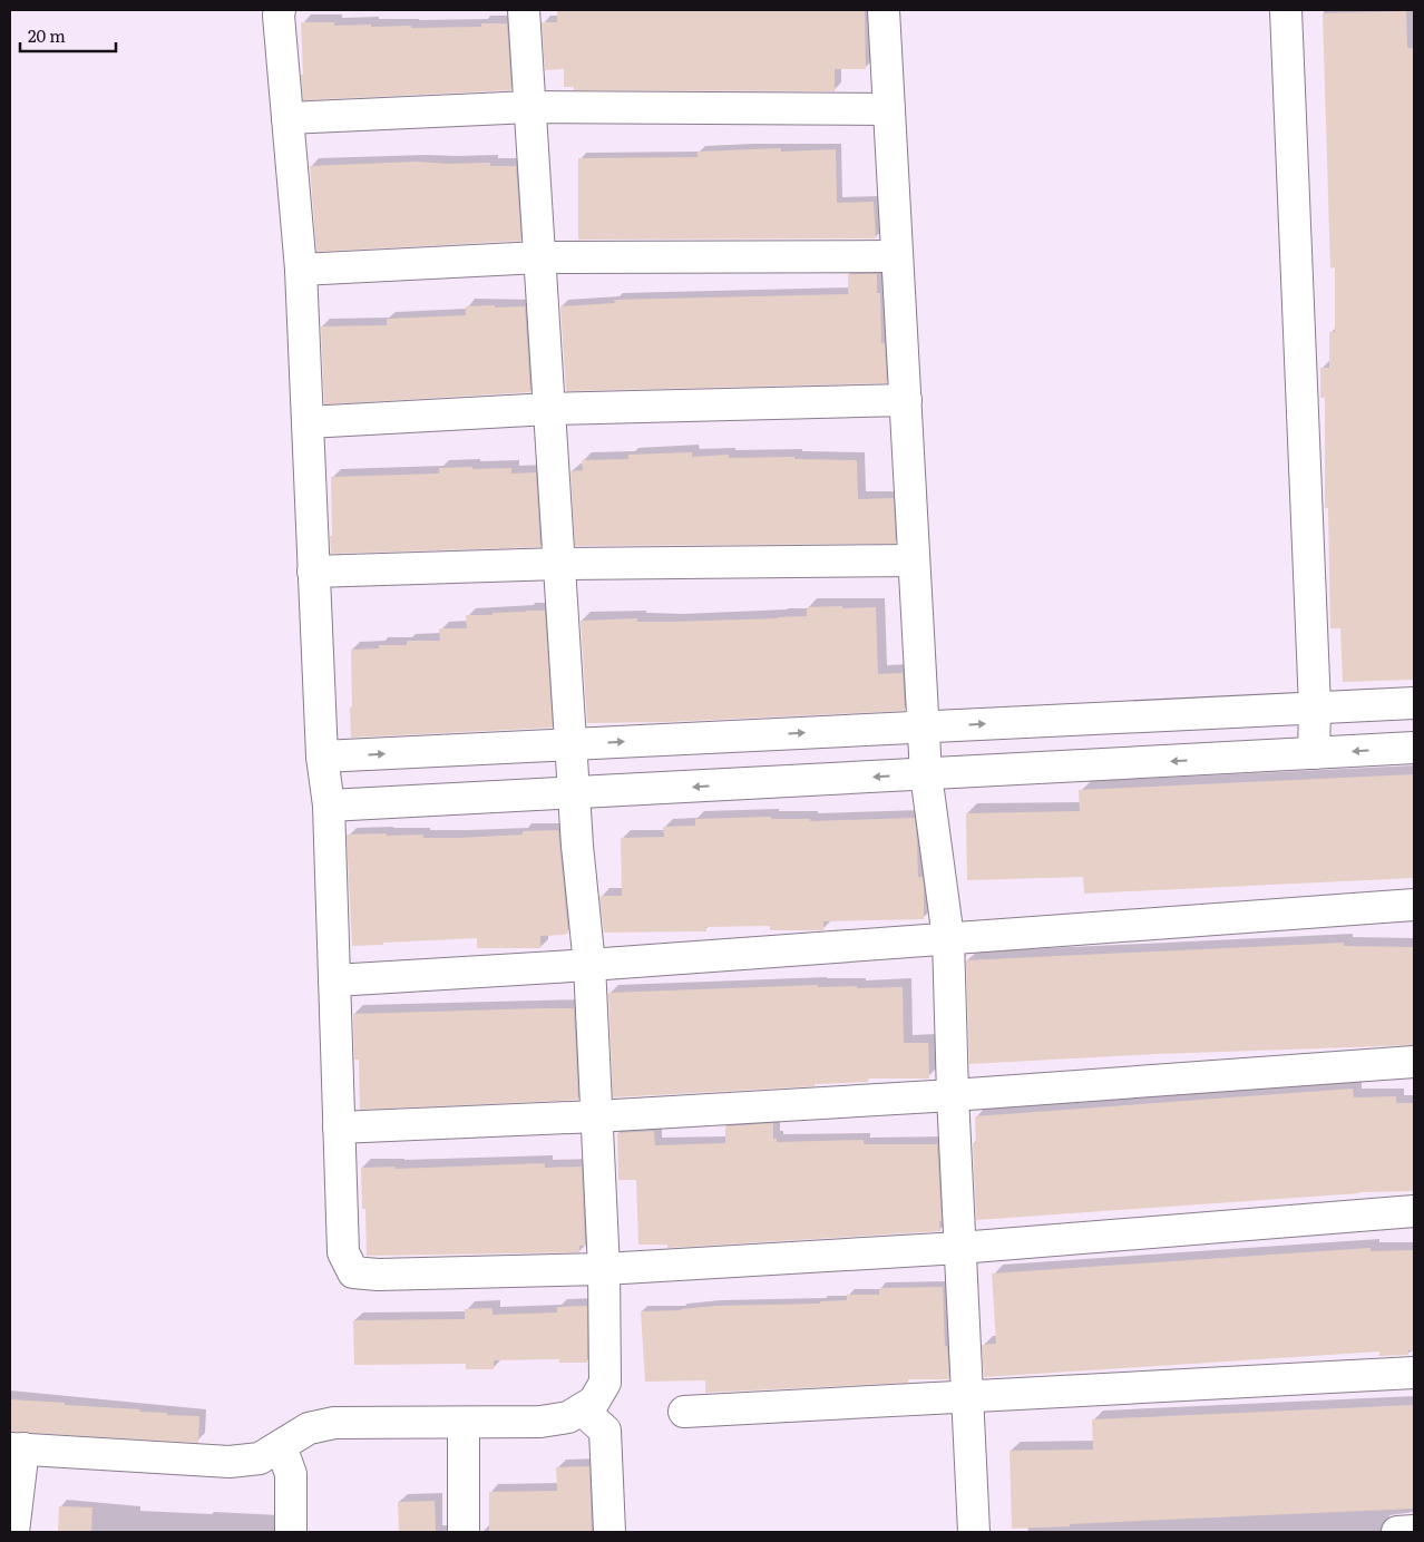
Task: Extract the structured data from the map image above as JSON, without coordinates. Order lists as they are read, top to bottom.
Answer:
{
  "scale_bar": "20 m"
}
